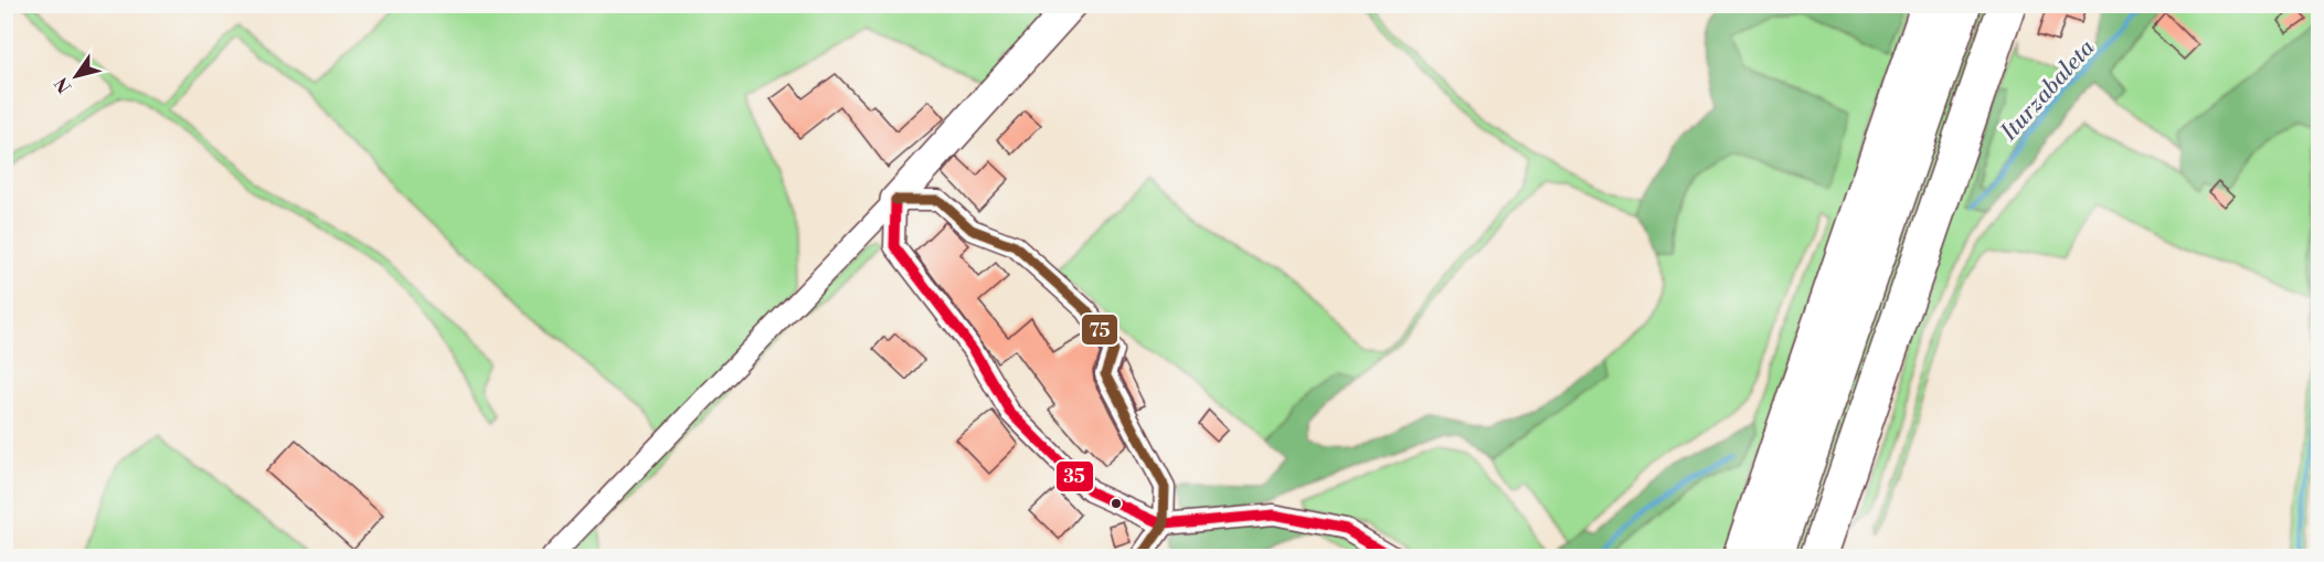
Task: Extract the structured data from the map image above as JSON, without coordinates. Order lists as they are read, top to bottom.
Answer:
{
  "water": ["Iturzabaleta"],
  "lines": ["transit line 35", "transit line 75"],
  "north": "bottom left"
}
